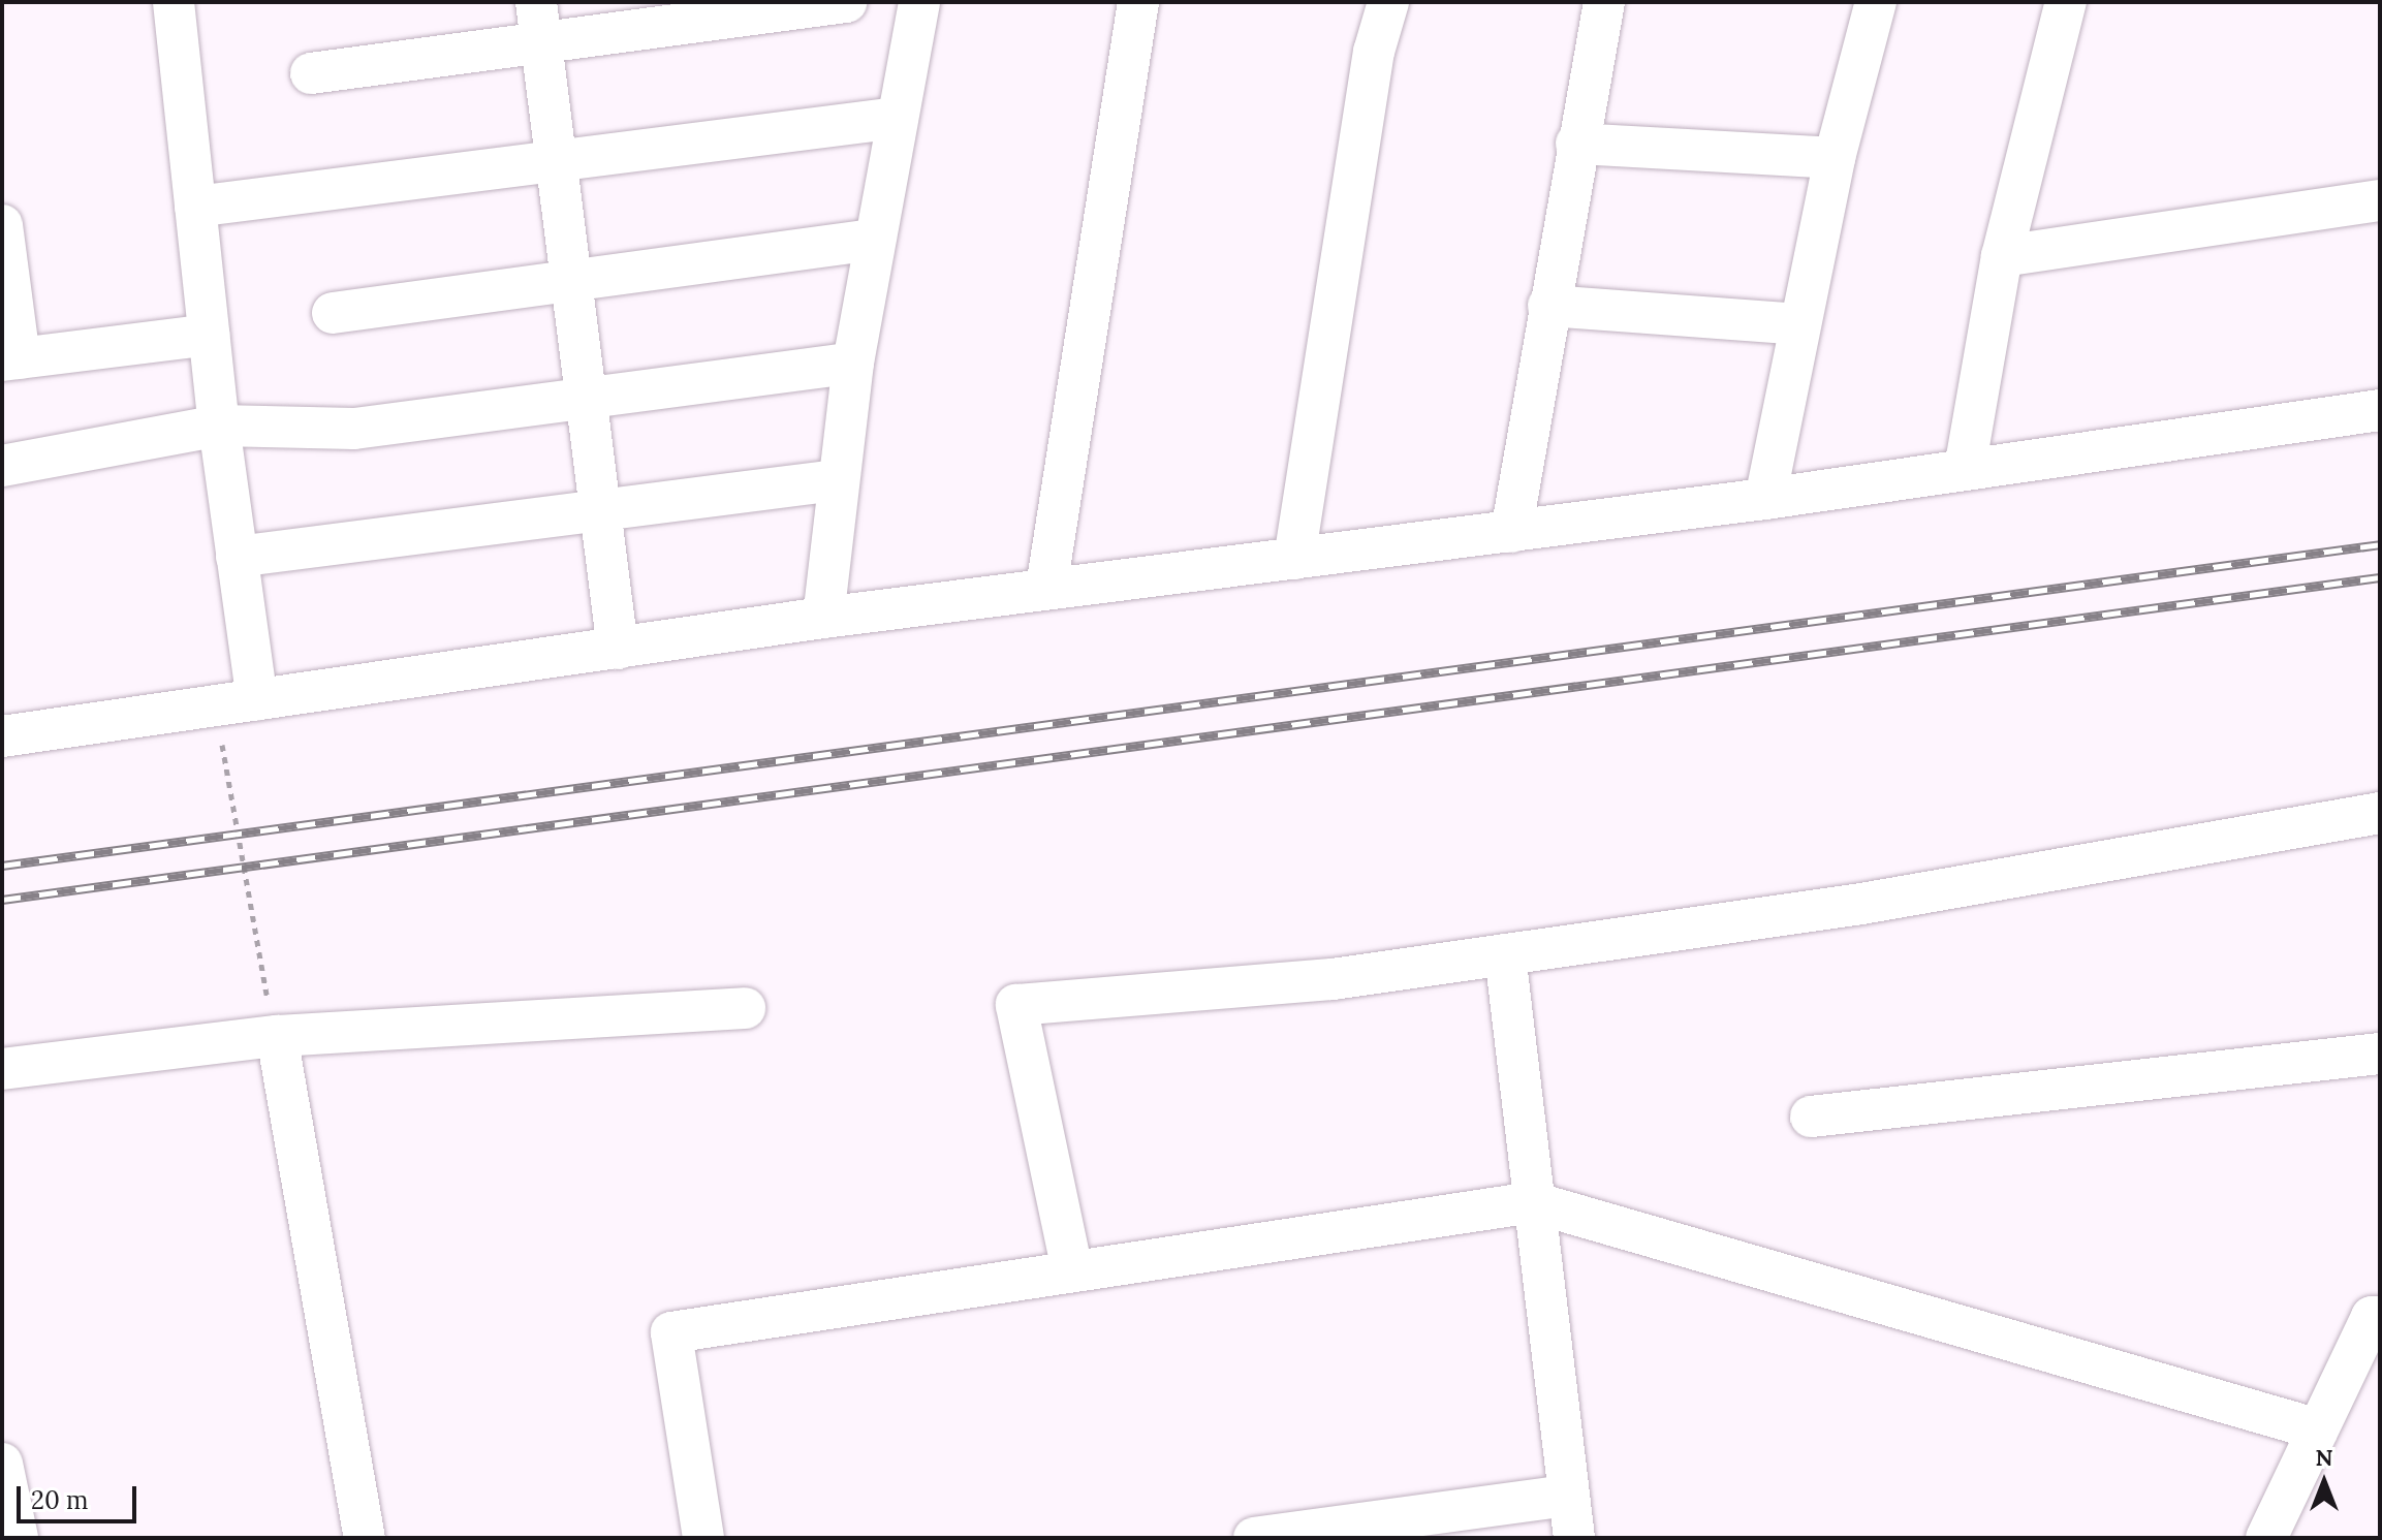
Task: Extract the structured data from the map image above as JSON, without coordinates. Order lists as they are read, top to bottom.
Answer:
{
  "scale_bar": "20 m",
  "north": "top"
}
